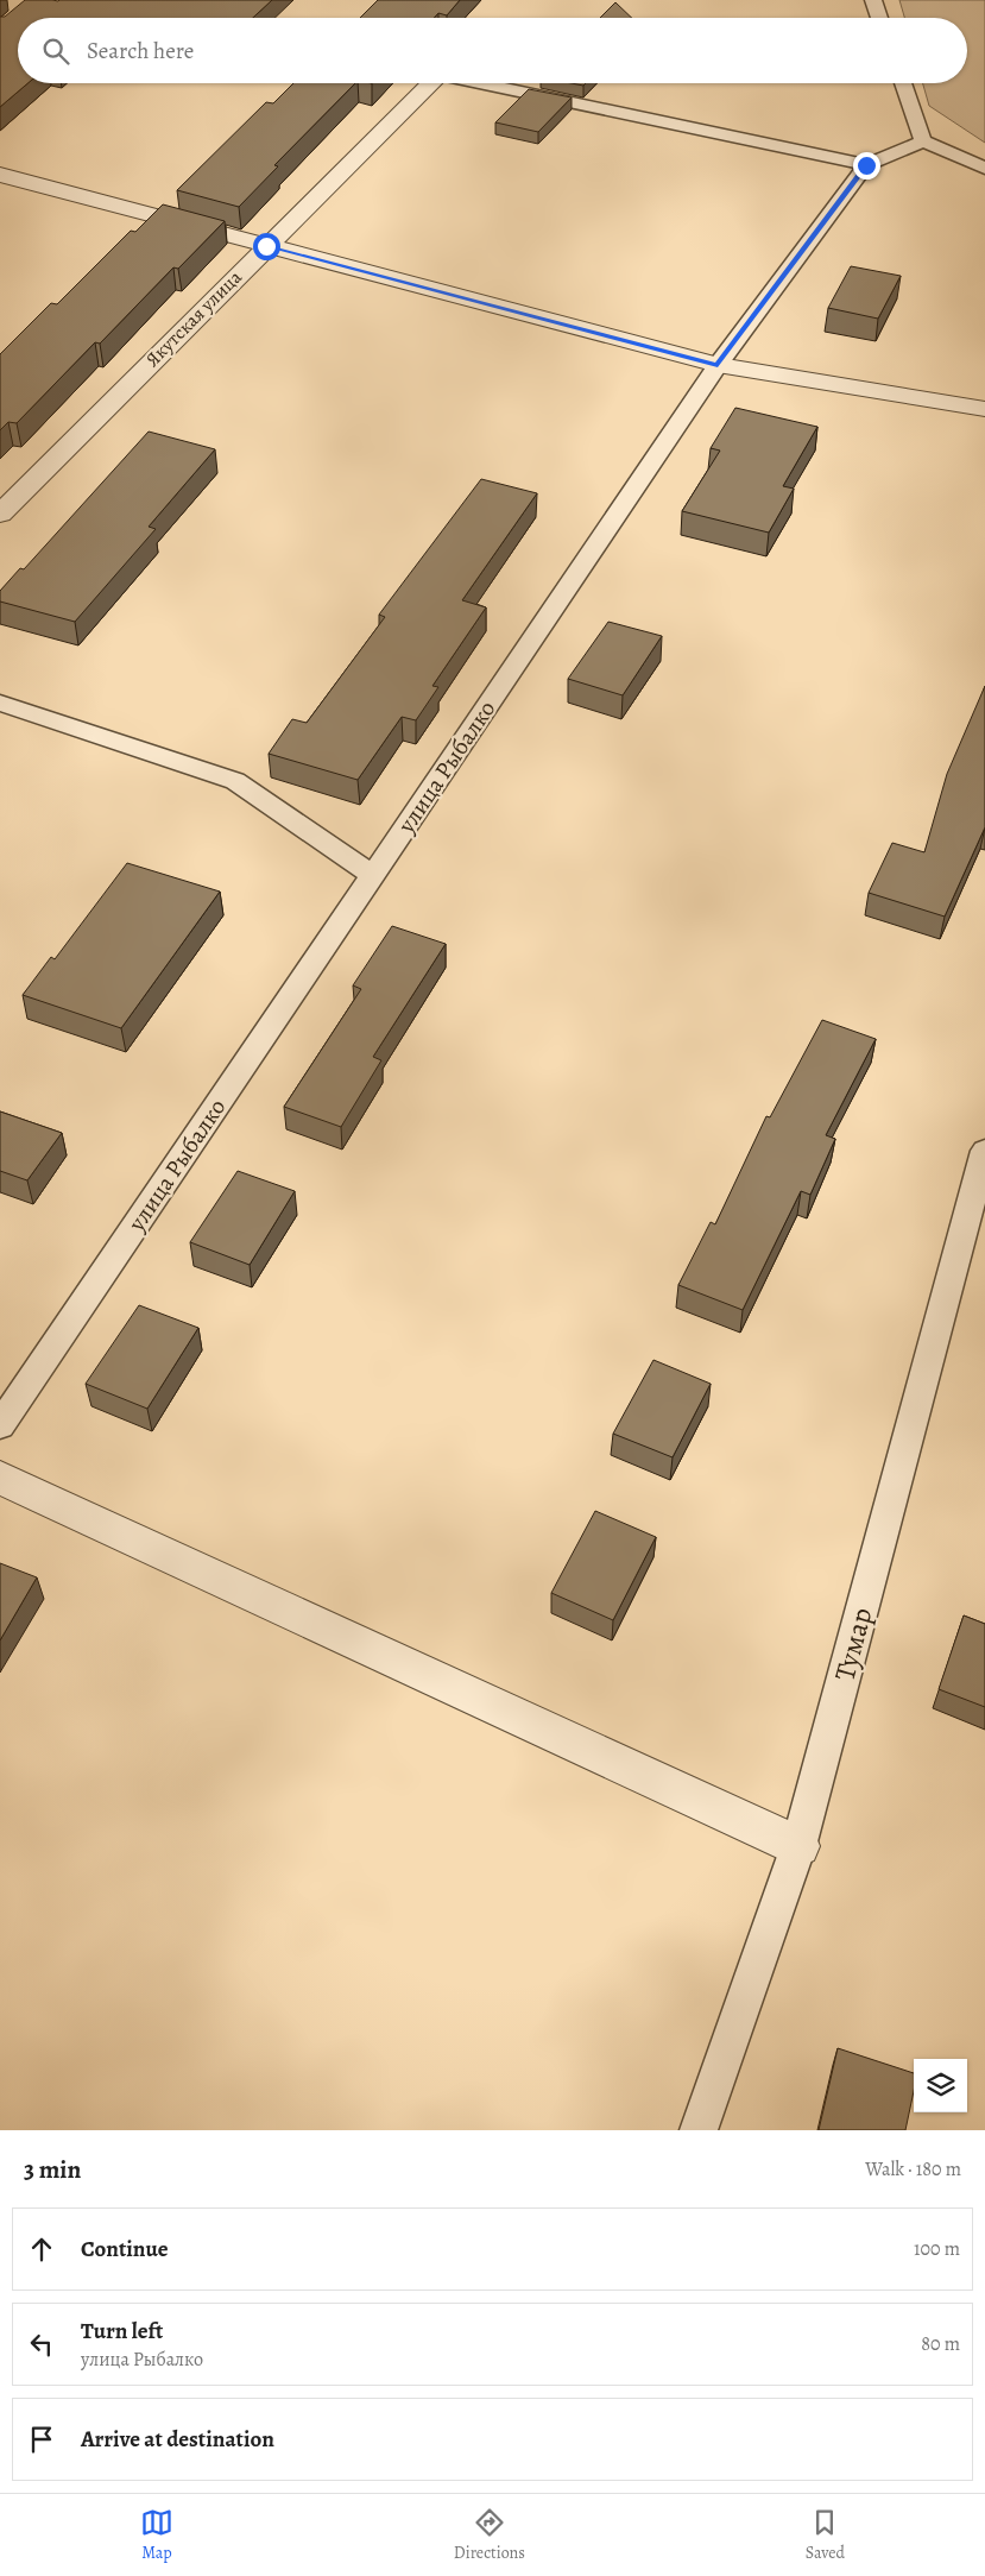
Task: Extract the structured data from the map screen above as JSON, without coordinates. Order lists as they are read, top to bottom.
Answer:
{
  "streets": {
    "street": ["Якутская улица"],
    "lane": ["улица Рыбалко", "Тумар"]
  },
  "page": {
    "search": "Search here",
    "heading": ["3 min", "Walk · 180 m"],
    "list": [
      ["Continue", "100 m"],
      ["Turn left", "улица Рыбалко", "80 m"],
      "Arrive at destination"
    ],
    "nav": ["Map", "Directions", "Saved"]
  }
}
